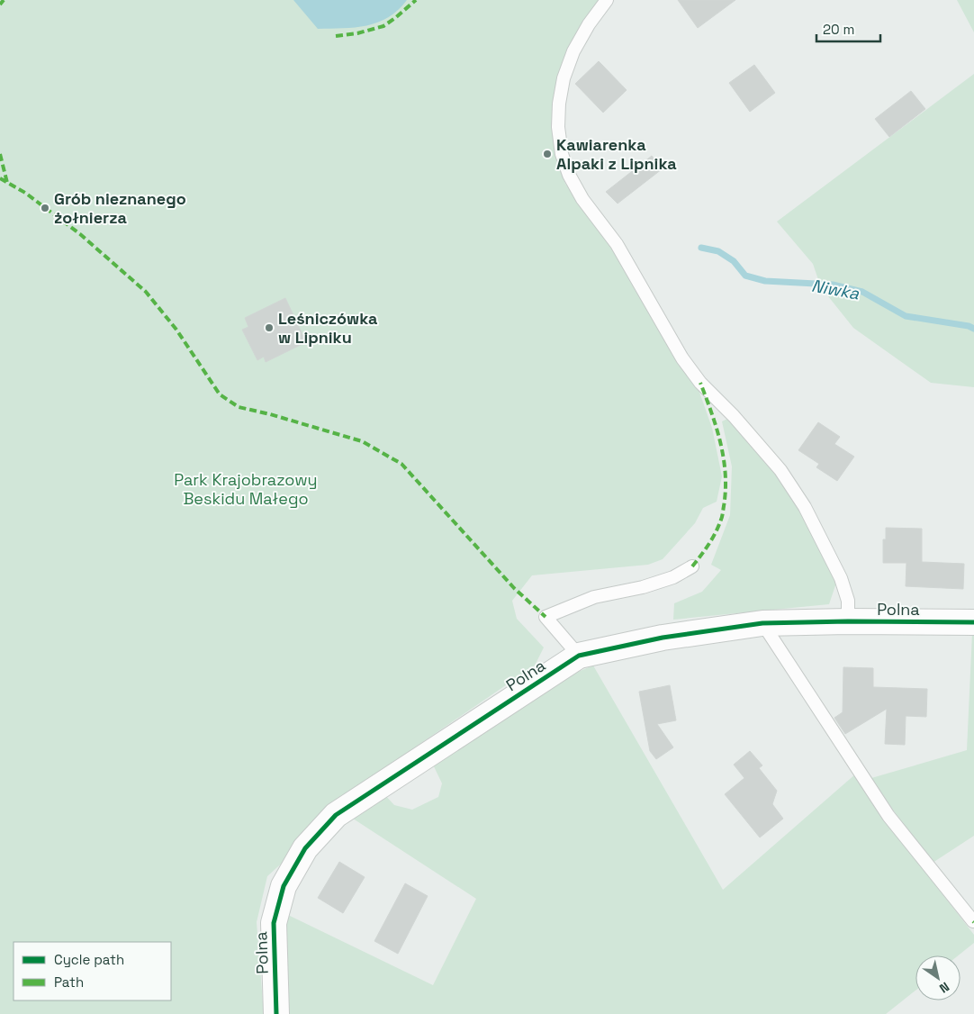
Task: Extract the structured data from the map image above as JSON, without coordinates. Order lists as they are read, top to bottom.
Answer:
{
  "streets": {
    "street": ["Polna"]
  },
  "water": ["Niwka"],
  "parks": ["Park Krajobrazowy Beskidu Małego"],
  "places": ["Kawiarenka Alpaki z Lipnika", "Grób nieznanego żołnierza", "Leśniczówka w Lipniku"],
  "legend": ["Cycle path", "Path"],
  "scale_bar": "20 m",
  "north": "bottom right"
}
